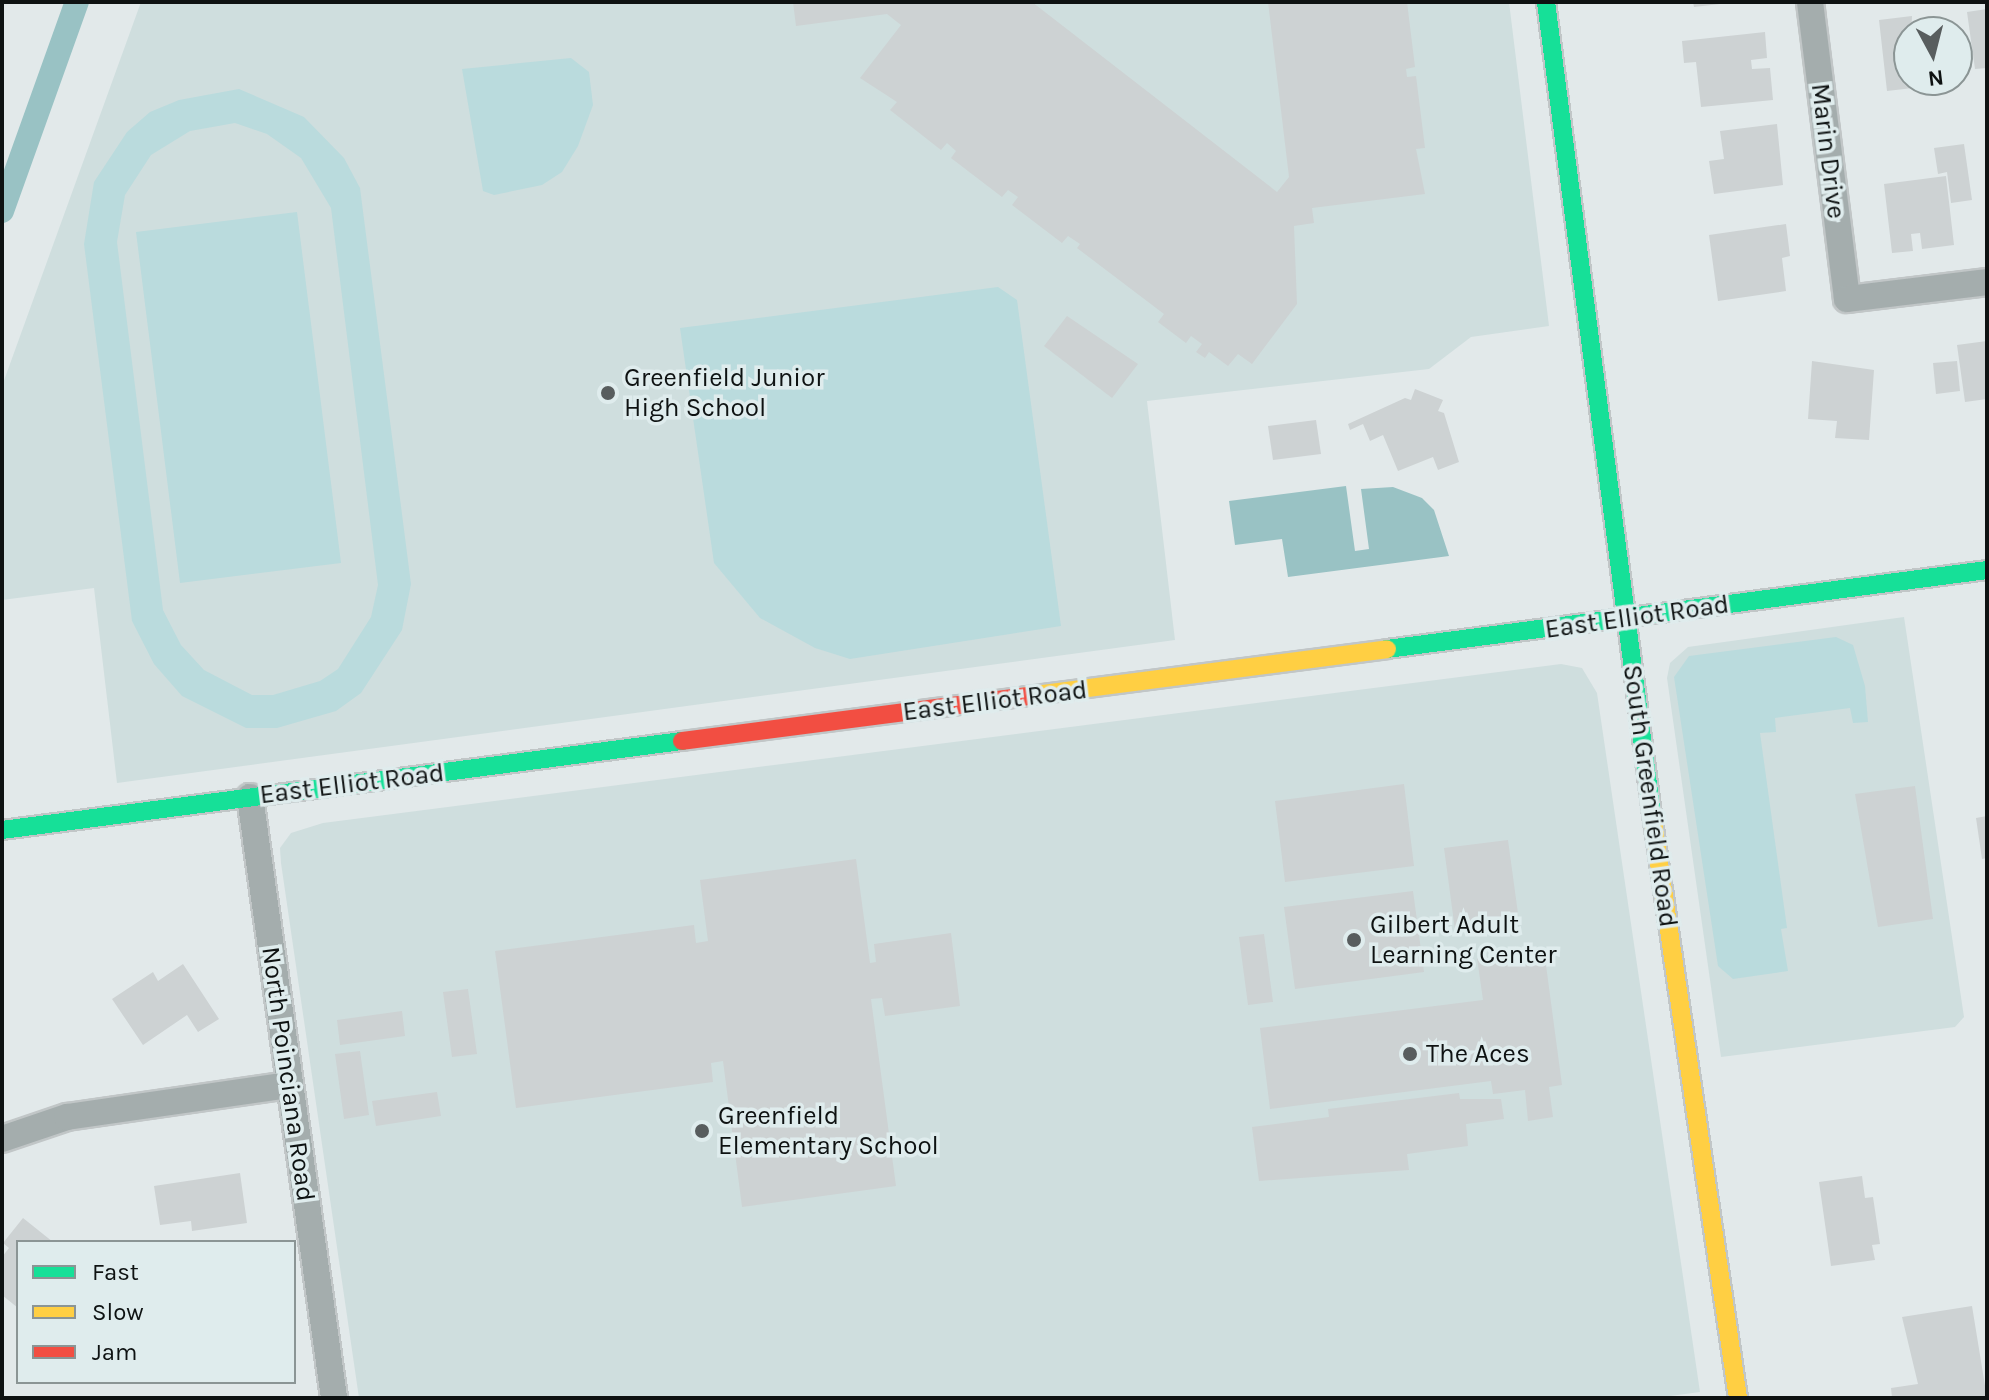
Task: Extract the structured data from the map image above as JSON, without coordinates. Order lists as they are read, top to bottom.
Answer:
{
  "streets": {
    "main road": ["East Elliot Road", "South Greenfield Road"],
    "street": ["Marin Drive", "North Poinciana Road"]
  },
  "crossings": [
    ["East Elliot Road", "South Greenfield Road"],
    ["East Elliot Road", "North Poinciana Road"]
  ],
  "places": [
    "Greenfield Junior High School",
    "Gilbert Adult Learning Center",
    "The Aces",
    "Greenfield Elementary School"
  ],
  "legend": ["Fast", "Slow", "Jam"],
  "north": "bottom"
}
